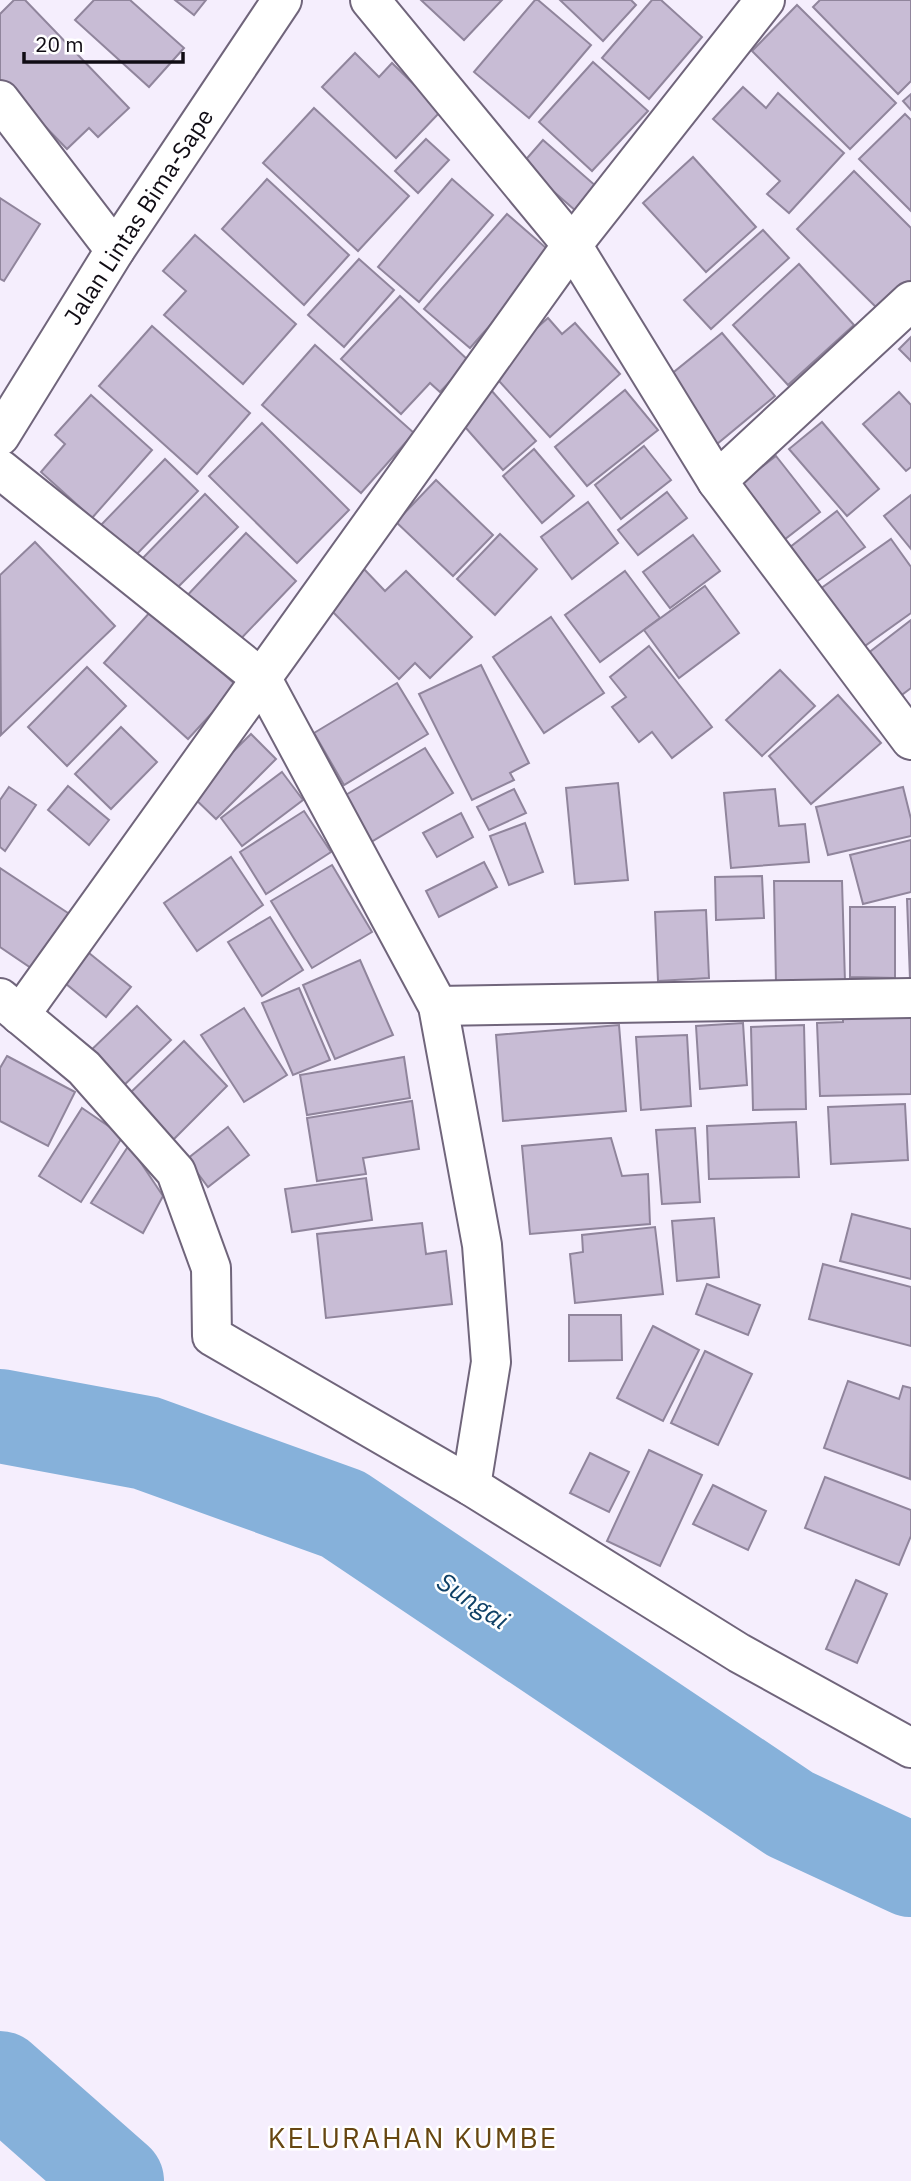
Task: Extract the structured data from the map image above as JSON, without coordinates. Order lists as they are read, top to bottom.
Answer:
{
  "streets": {
    "main road": ["Jalan Lintas Bima-Sape"]
  },
  "districts": ["KELURAHAN KUMBE"],
  "water": ["Sungai"],
  "scale_bar": "20 m"
}
